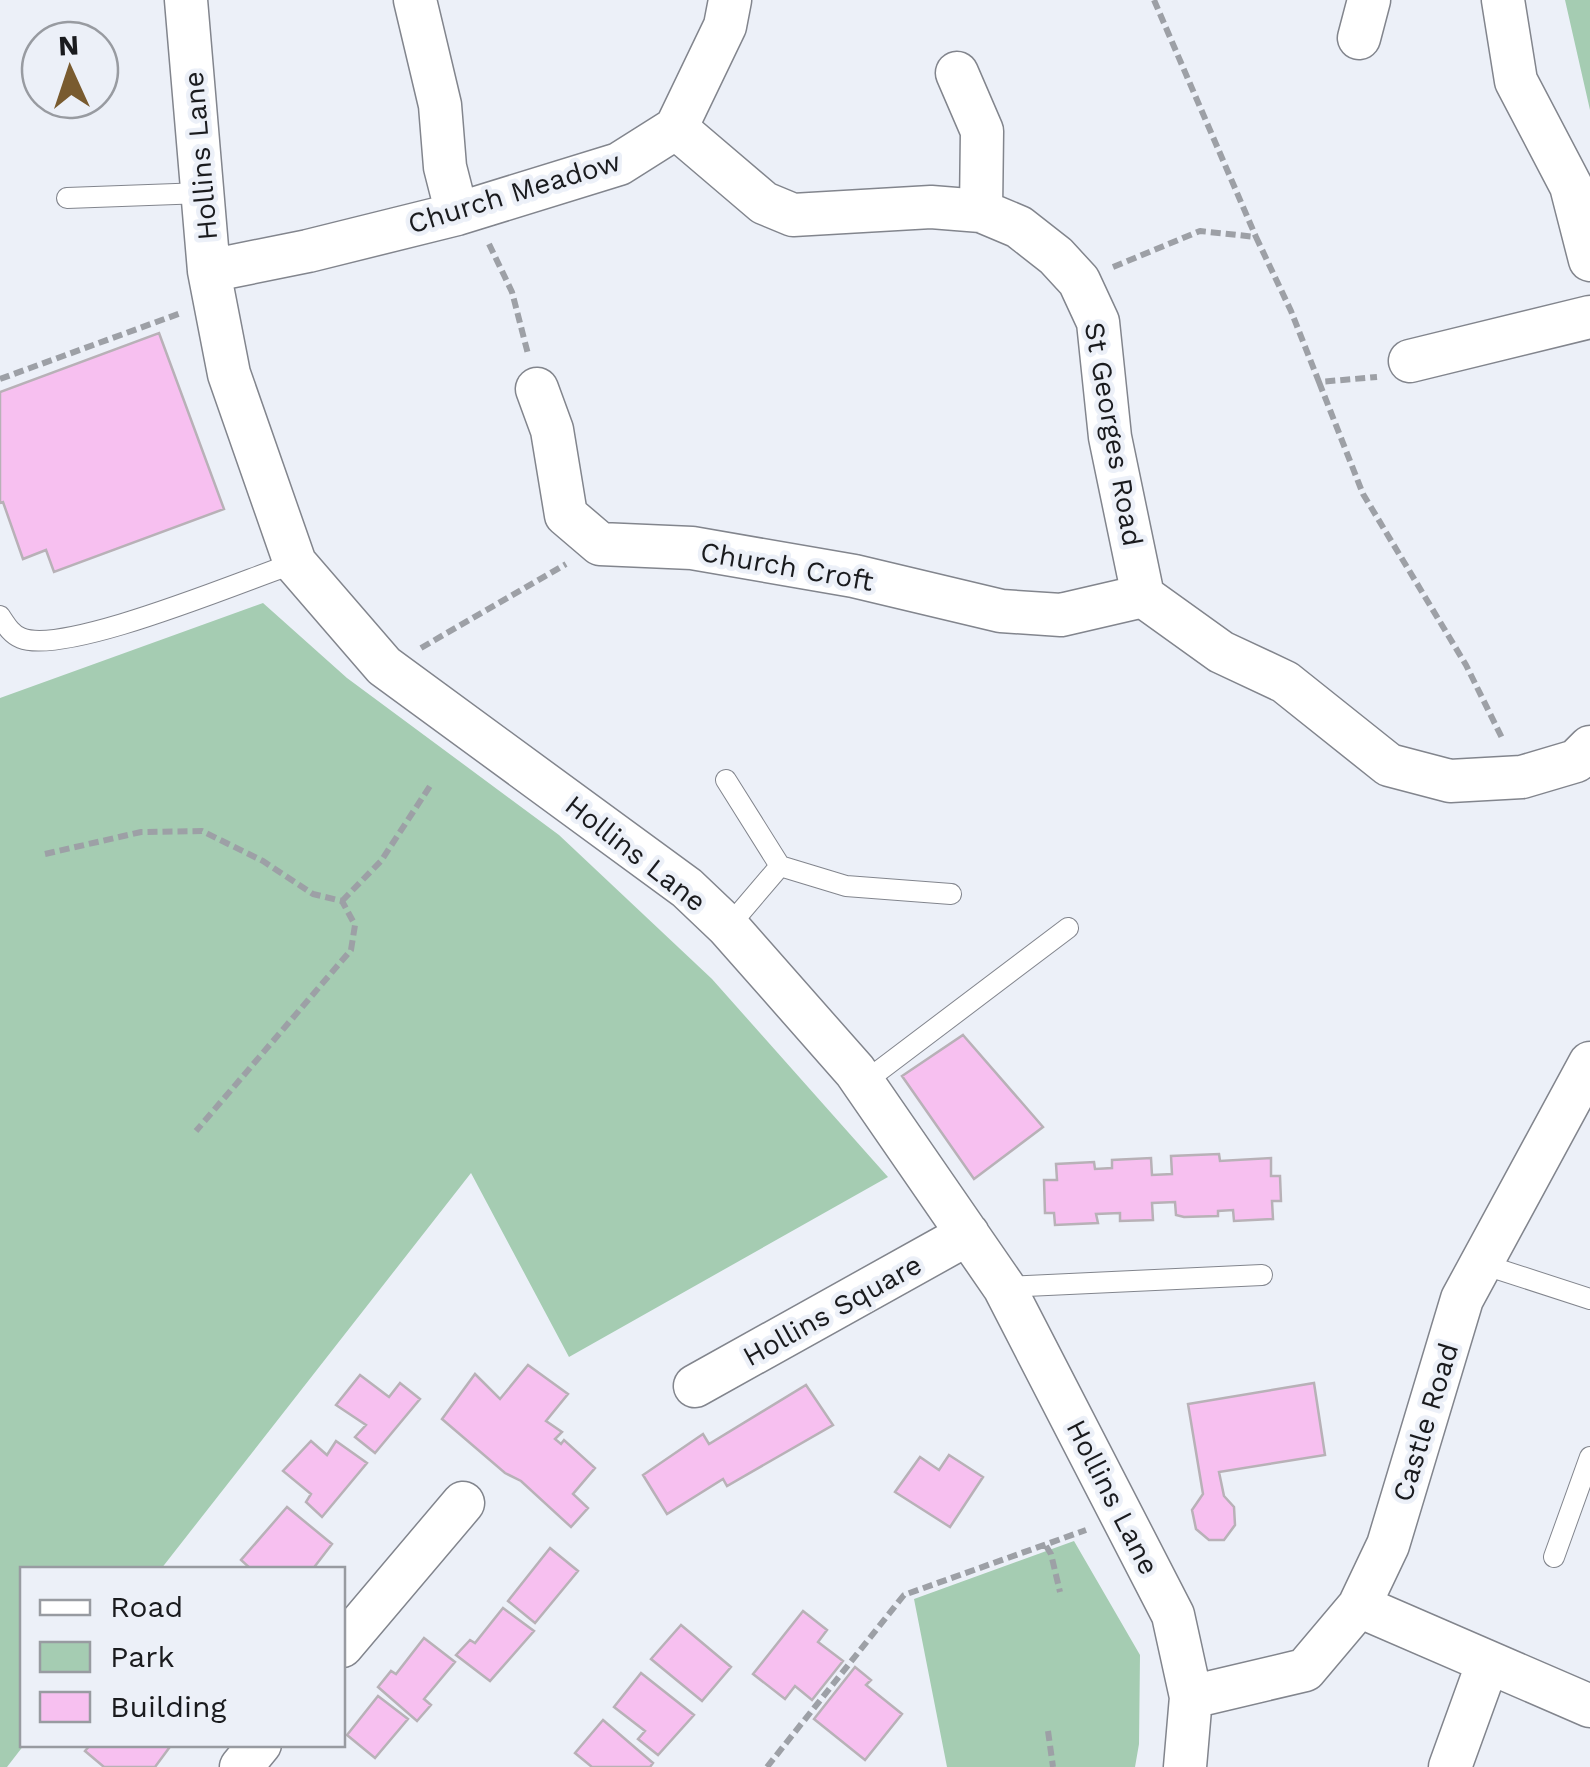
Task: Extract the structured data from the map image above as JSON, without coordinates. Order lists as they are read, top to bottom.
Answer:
{
  "streets": {
    "street": [
      "Hollins Lane",
      "Church Meadow",
      "St Georges Road",
      "Church Croft",
      "Hollins Square",
      "Castle Road"
    ]
  },
  "crossings": [
    ["Hollins Lane", "Church Meadow"],
    ["Hollins Lane", "Hollins Square"],
    ["Hollins Lane", "Castle Road"],
    ["Church Meadow", "St Georges Road"],
    ["St Georges Road", "Church Croft"]
  ],
  "legend": ["Road", "Park", "Building"],
  "north": "top"
}
